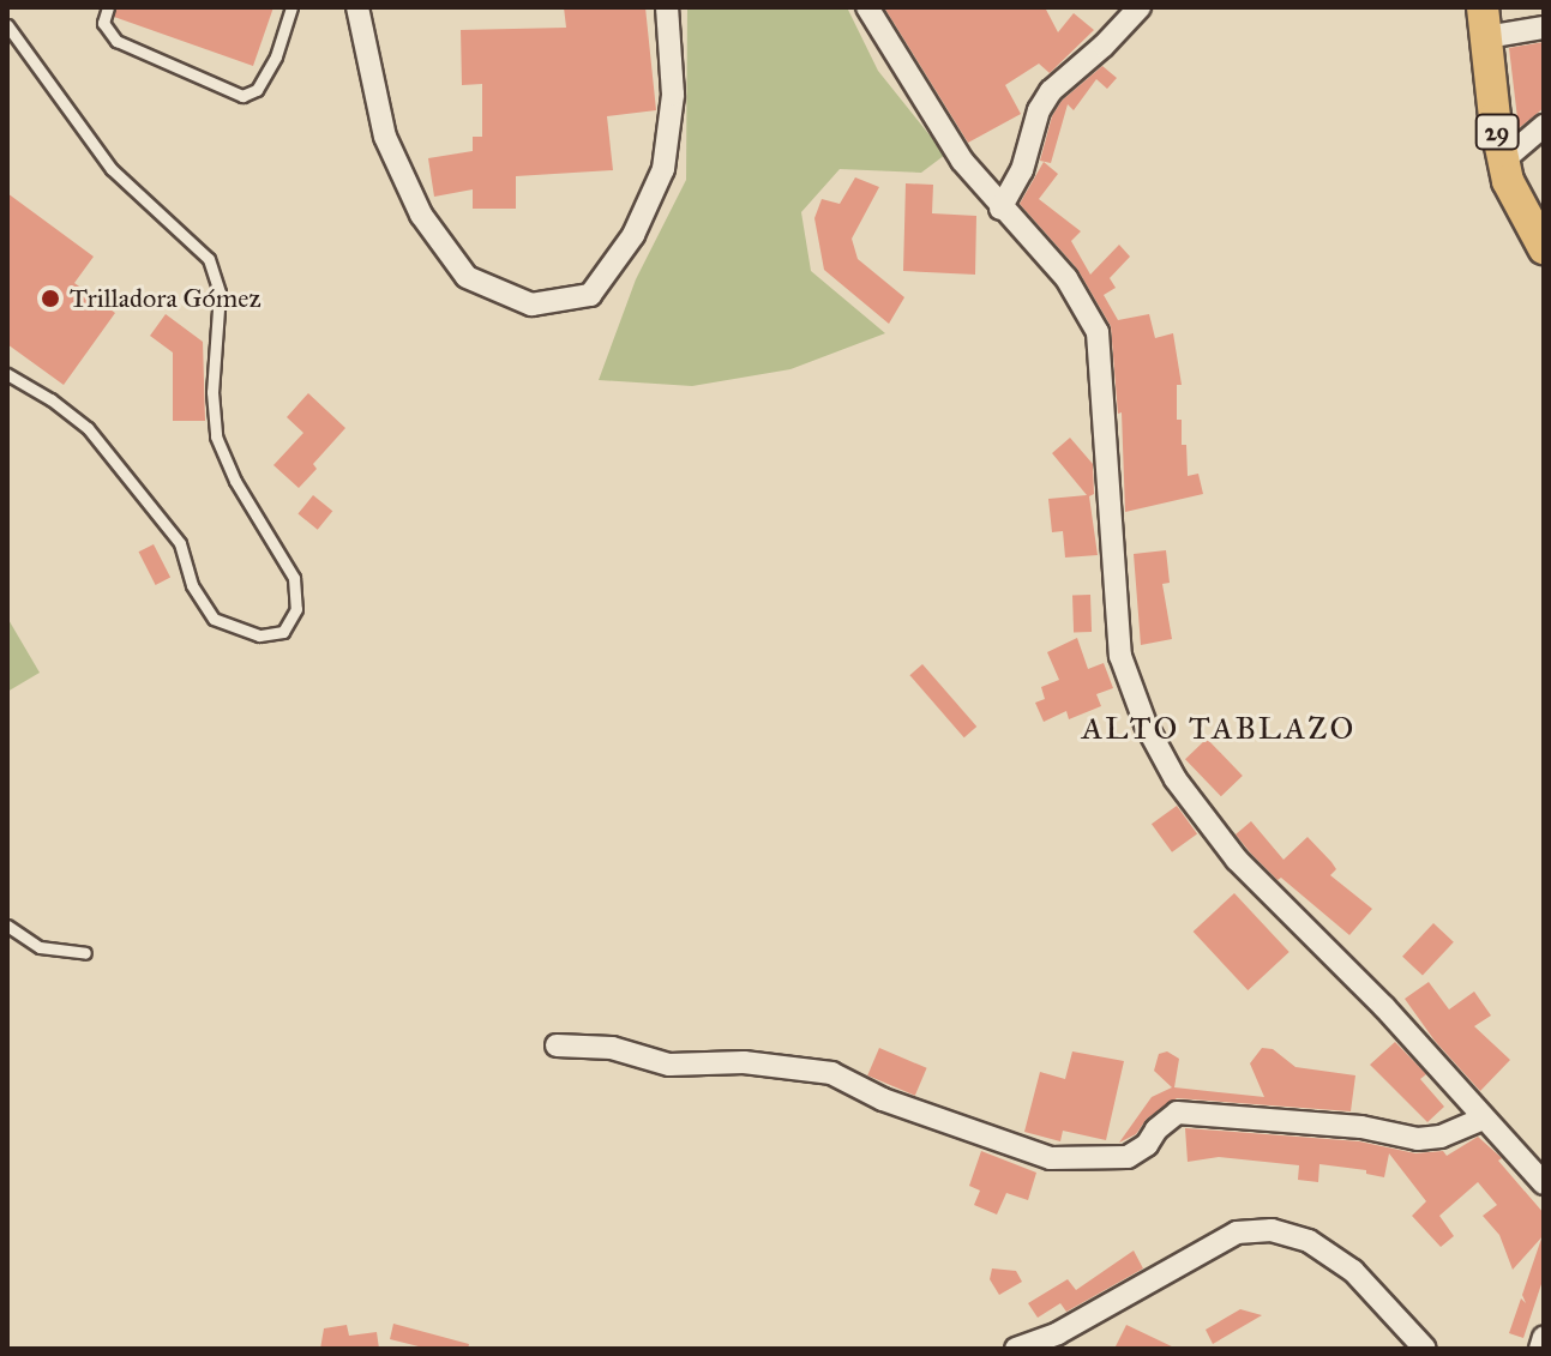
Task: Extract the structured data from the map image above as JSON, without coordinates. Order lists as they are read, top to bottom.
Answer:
{
  "streets": {
    "main road": ["29"]
  },
  "districts": ["ALTO TABLAZO"],
  "places": ["Trilladora Gómez"]
}
